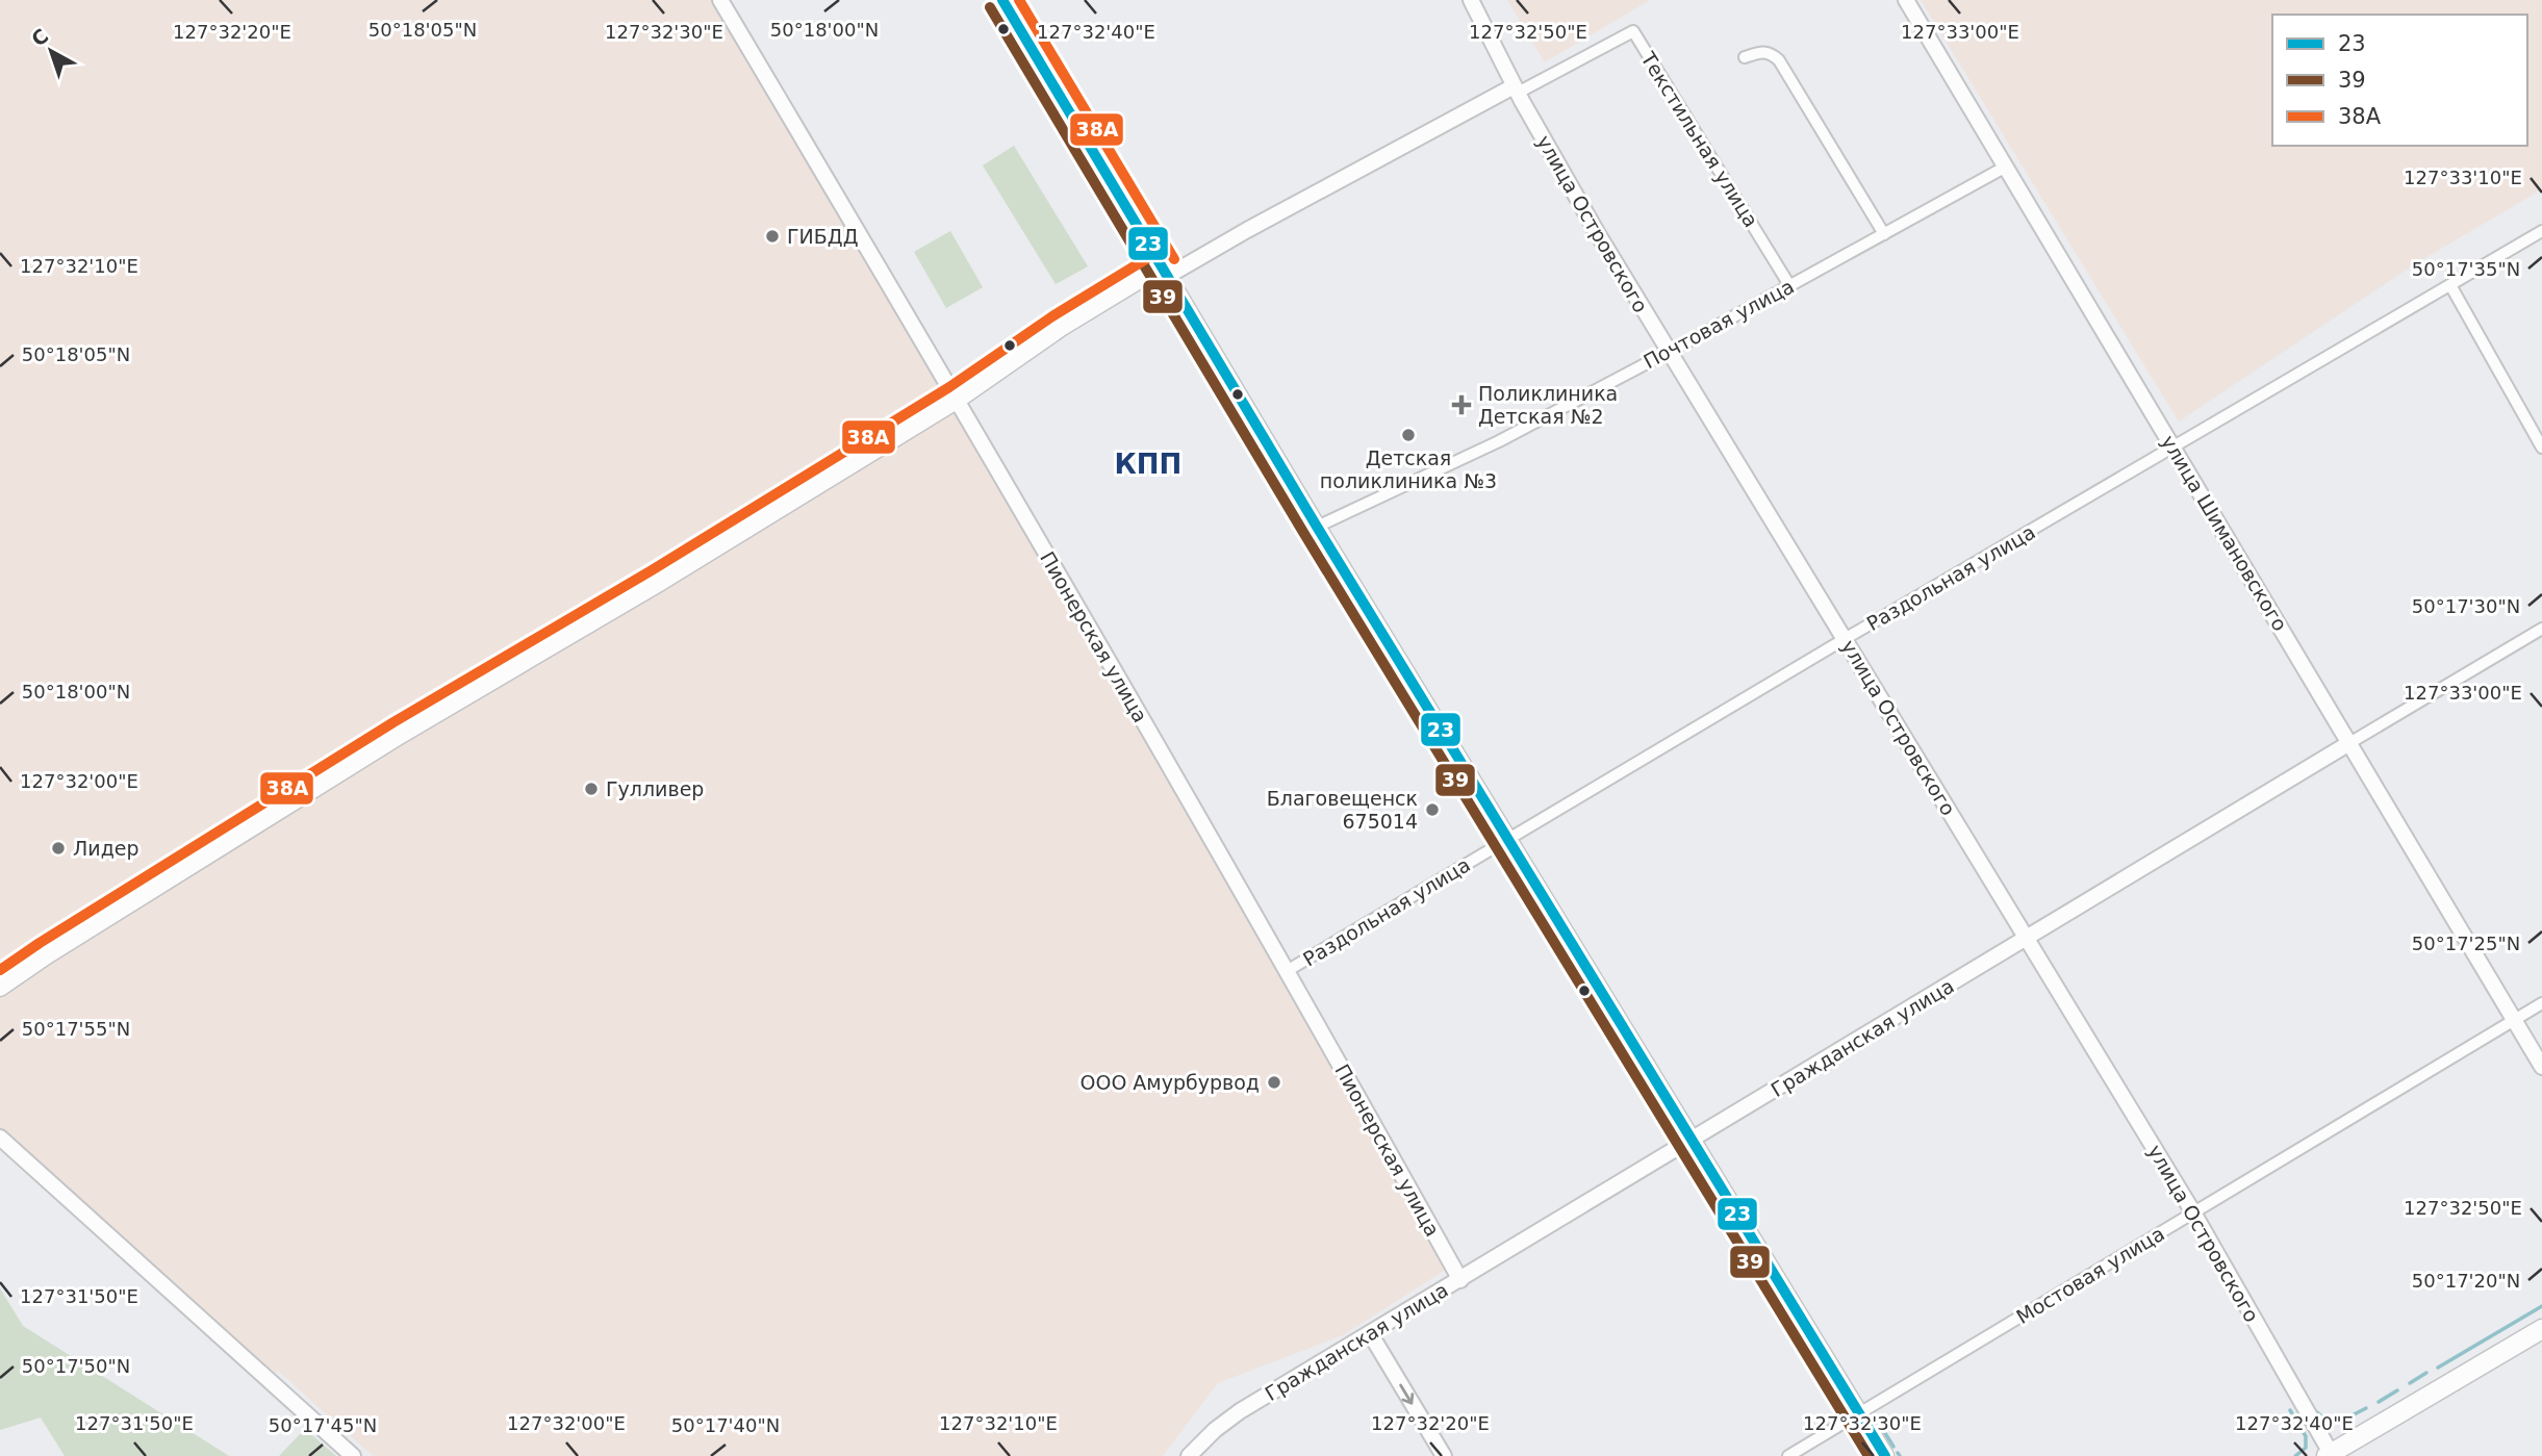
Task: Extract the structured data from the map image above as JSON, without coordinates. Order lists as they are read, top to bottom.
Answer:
{
  "streets": {
    "main road": ["Текстильная улица"],
    "street": [
      "улица Островского",
      "Почтовая улица",
      "улица Шимановского",
      "Раздольная улица",
      "Пионерская улица",
      "Гражданская улица",
      "Мостовая улица"
    ]
  },
  "crossings": [
    ["Текстильная улица", "улица Островского"],
    ["Текстильная улица", "Почтовая улица"],
    ["Текстильная улица", "Пионерская улица"],
    ["улица Островского", "Почтовая улица"],
    ["улица Островского", "Раздольная улица"],
    ["улица Островского", "Гражданская улица"],
    ["улица Островского", "Мостовая улица"],
    ["Почтовая улица", "улица Шимановского"],
    ["улица Шимановского", "Раздольная улица"],
    ["улица Шимановского", "Гражданская улица"],
    ["улица Шимановского", "Мостовая улица"],
    ["Раздольная улица", "Пионерская улица"],
    ["Пионерская улица", "Гражданская улица"]
  ],
  "districts": ["КПП"],
  "places": {
    "other": [
      "ГИБДД",
      "Детская поликлиника №3",
      "Гулливер",
      "Благовещенск 675014",
      "Лидер",
      "ООО Амурбурвод"
    ],
    "health": ["Поликлиника Детская №2"]
  },
  "lines": ["transit line 23", "transit line 38А", "transit line 39"],
  "legend": ["23", "39", "38А"],
  "north": "top left",
  "coordinates": [
    "50°18'05\"N",
    "50°18'00\"N",
    "127°32'40\"E",
    "127°33'00\"E",
    "127°32'20\"E",
    "127°32'30\"E",
    "127°32'50\"E",
    "127°33'10\"E",
    "127°32'10\"E",
    "50°17'35\"N",
    "50°17'30\"N",
    "127°32'00\"E",
    "50°17'25\"N",
    "50°17'55\"N",
    "50°17'20\"N",
    "127°31'50\"E",
    "50°17'50\"N",
    "50°17'45\"N",
    "50°17'40\"N"
  ]
}
